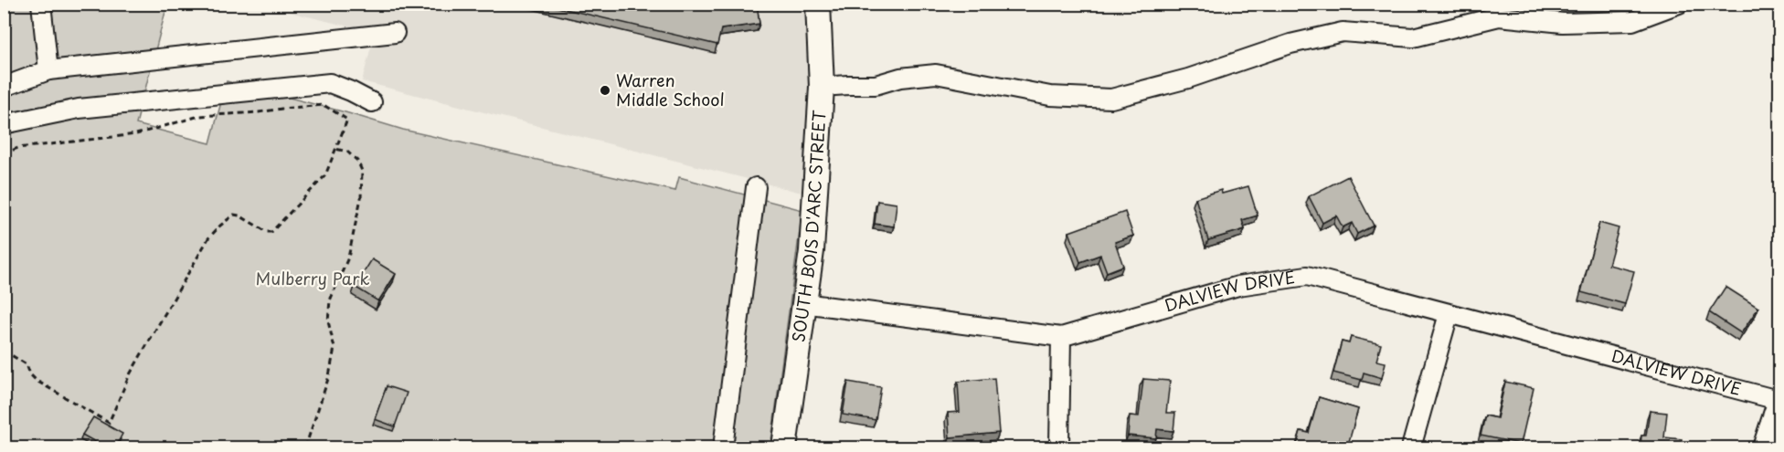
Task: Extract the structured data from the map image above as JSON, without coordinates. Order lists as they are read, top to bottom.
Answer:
{
  "streets": {
    "main road": ["SOUTH BOIS D'ARC STREET"],
    "street": ["DALVIEW DRIVE"]
  },
  "crossings": [
    ["SOUTH BOIS D'ARC STREET", "DALVIEW DRIVE"]
  ],
  "parks": ["Mulberry Park"],
  "places": ["Warren Middle School"]
}
